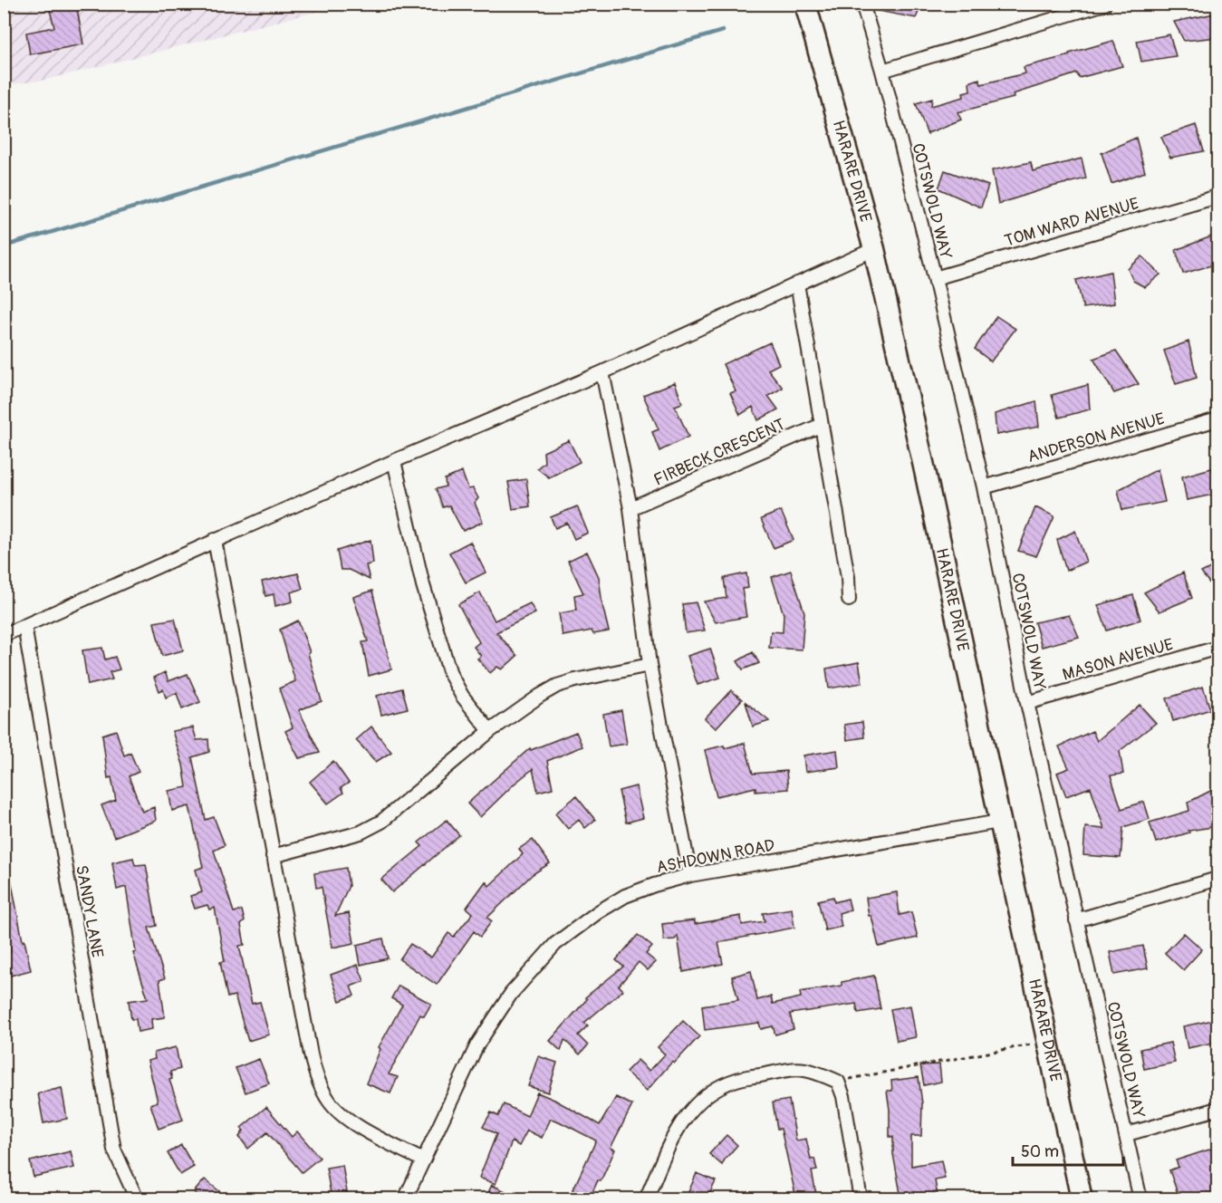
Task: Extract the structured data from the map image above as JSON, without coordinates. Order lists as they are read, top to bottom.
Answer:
{
  "streets": {
    "main road": ["HARARE DRIVE"],
    "street": [
      "COTSWOLD WAY",
      "TOM WARD AVENUE",
      "ANDERSON AVENUE",
      "FIRBECK CRESCENT",
      "MASON AVENUE",
      "ASHDOWN ROAD",
      "SANDY LANE"
    ]
  },
  "crossings": [
    ["HARARE DRIVE", "ASHDOWN ROAD"],
    ["COTSWOLD WAY", "TOM WARD AVENUE"],
    ["COTSWOLD WAY", "ANDERSON AVENUE"],
    ["COTSWOLD WAY", "MASON AVENUE"]
  ],
  "scale_bar": "50 m"
}
